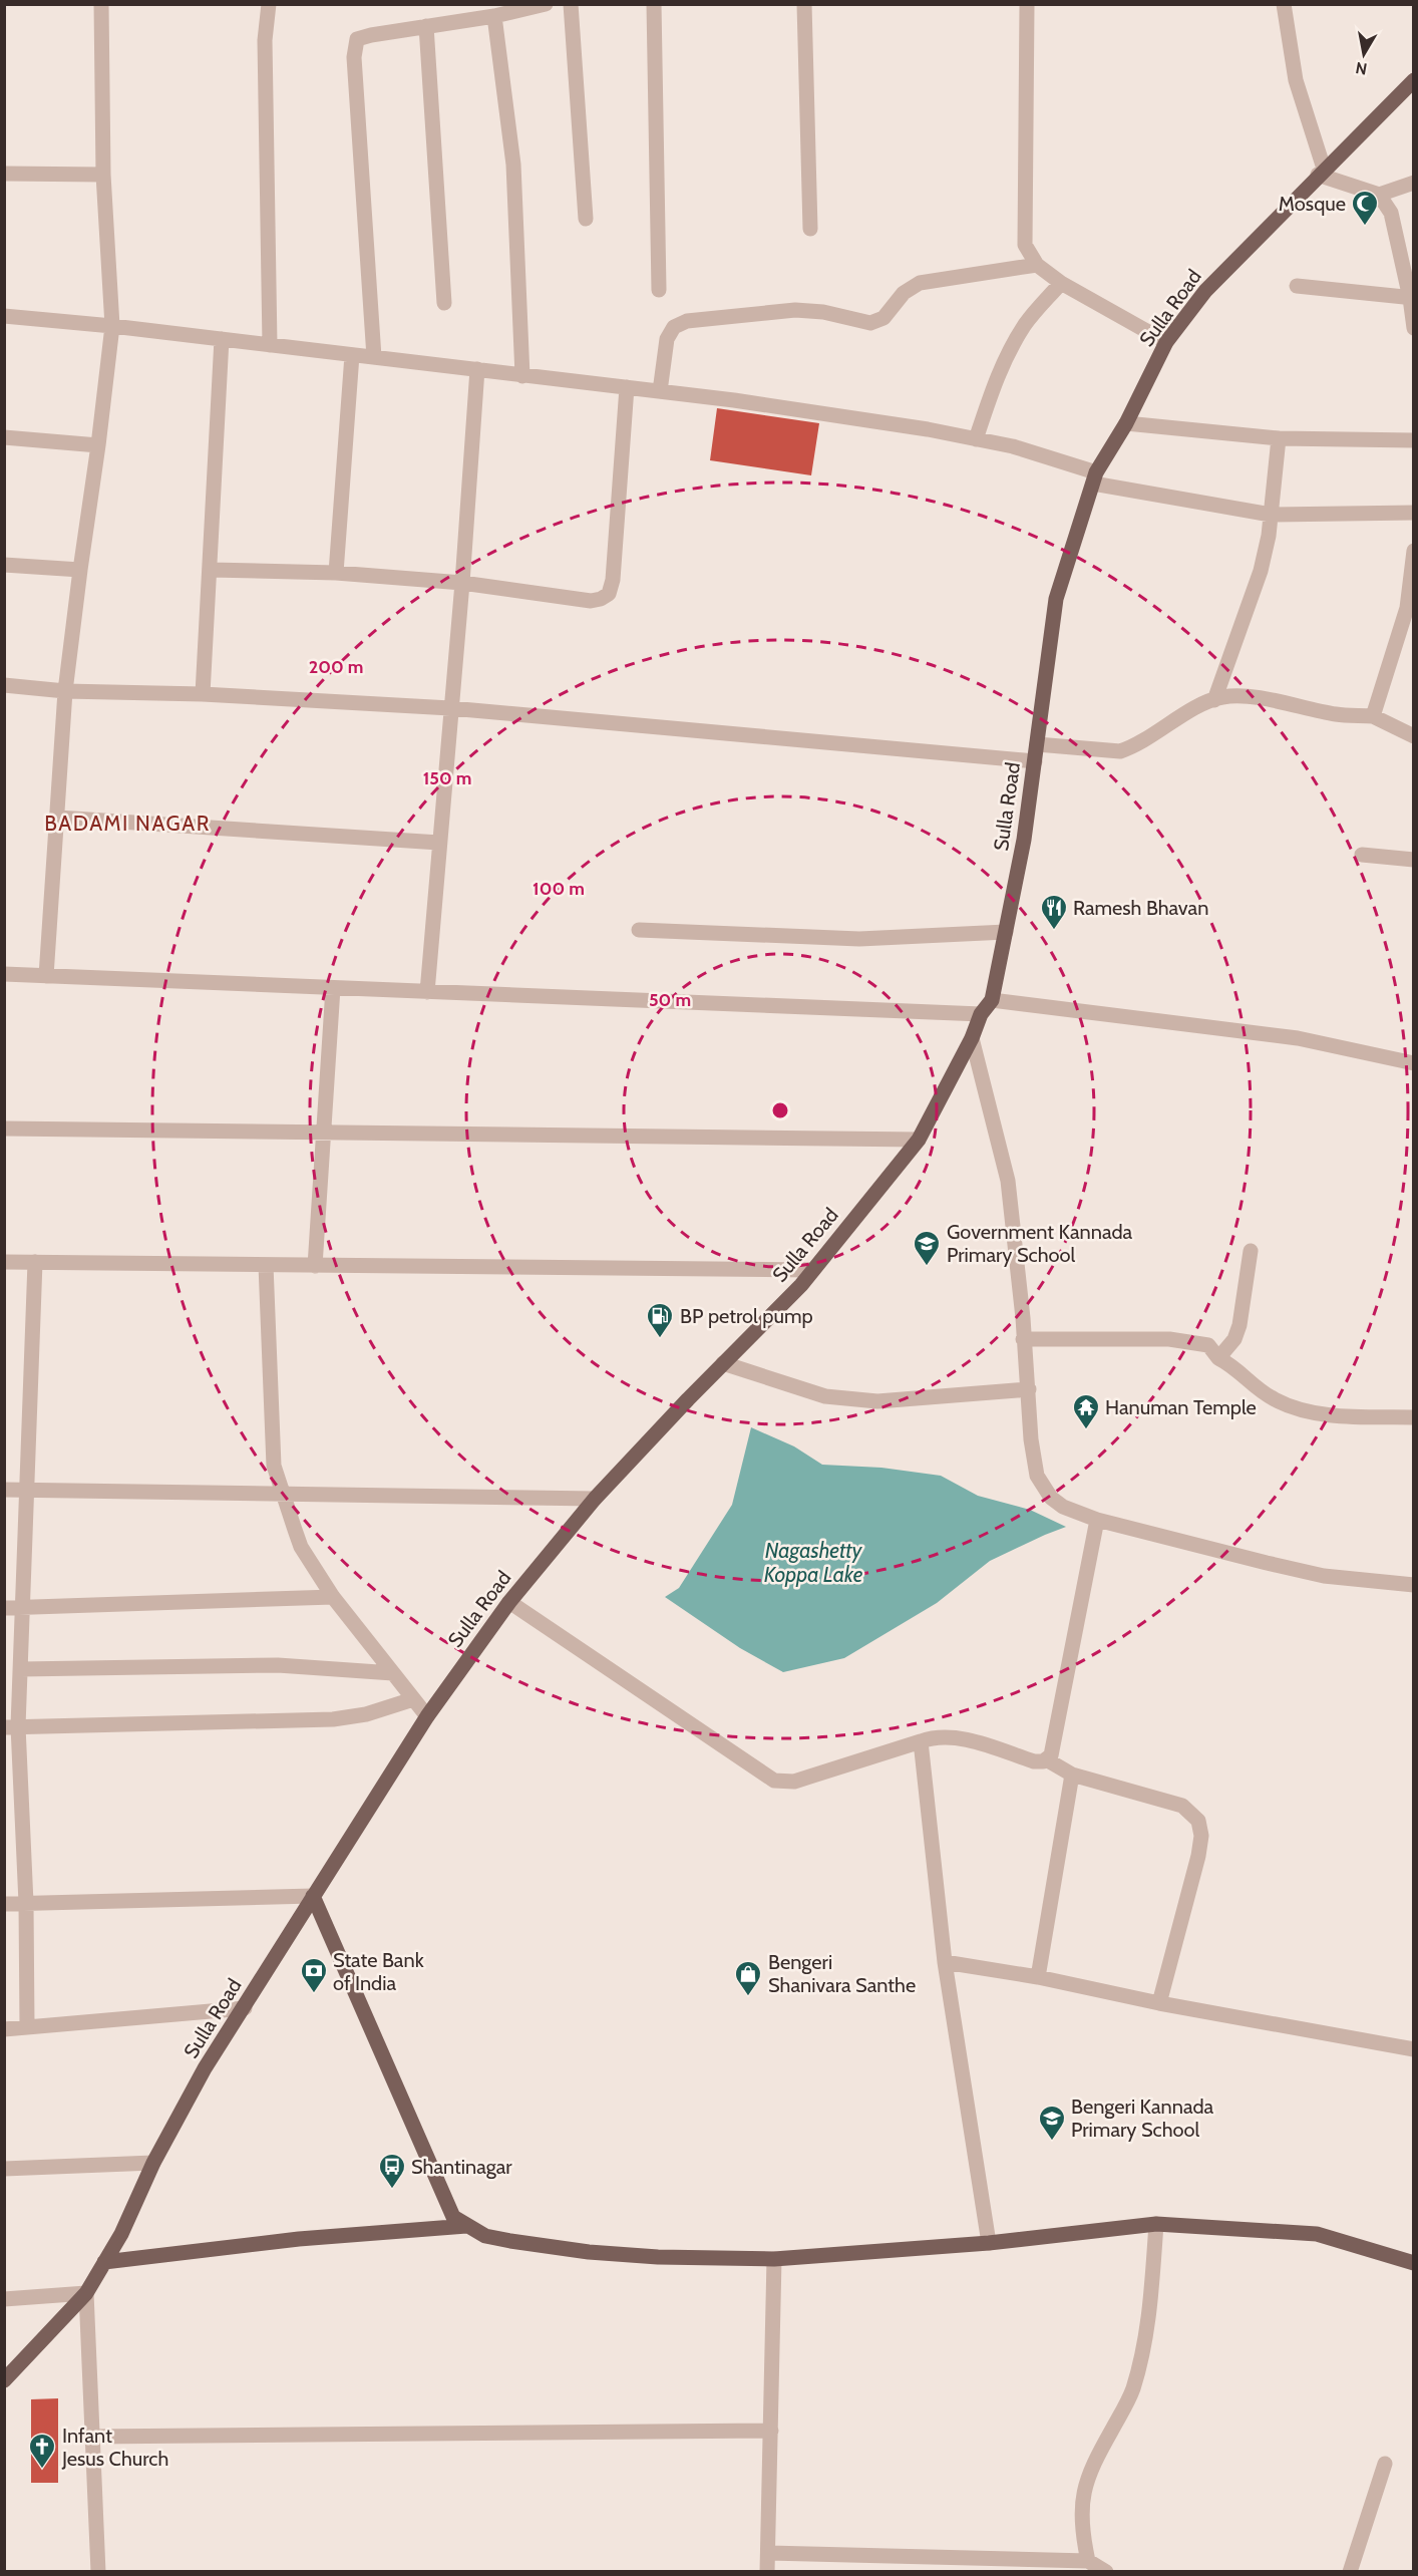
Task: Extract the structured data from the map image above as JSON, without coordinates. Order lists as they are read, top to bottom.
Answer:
{
  "streets": {
    "main road": ["Sulla Road"]
  },
  "districts": ["BADAMI NAGAR"],
  "water": ["Nagashetty Koppa Lake"],
  "places": {
    "mosque": ["Mosque"],
    "restaurant": ["Ramesh Bhavan"],
    "school or university": ["Government Kannada Primary School", "Bengeri Kannada Primary School"],
    "fuel station": ["BP petrol pump"],
    "temple": ["Hanuman Temple"],
    "bank": ["State Bank of India"],
    "shop": ["Bengeri Shanivara Santhe"],
    "bus stop": ["Shantinagar"],
    "church": ["Infant Jesus Church"]
  },
  "north": "bottom",
  "rings": [
    "200 m",
    "150 m",
    "100 m",
    "50 m"
  ]
}
